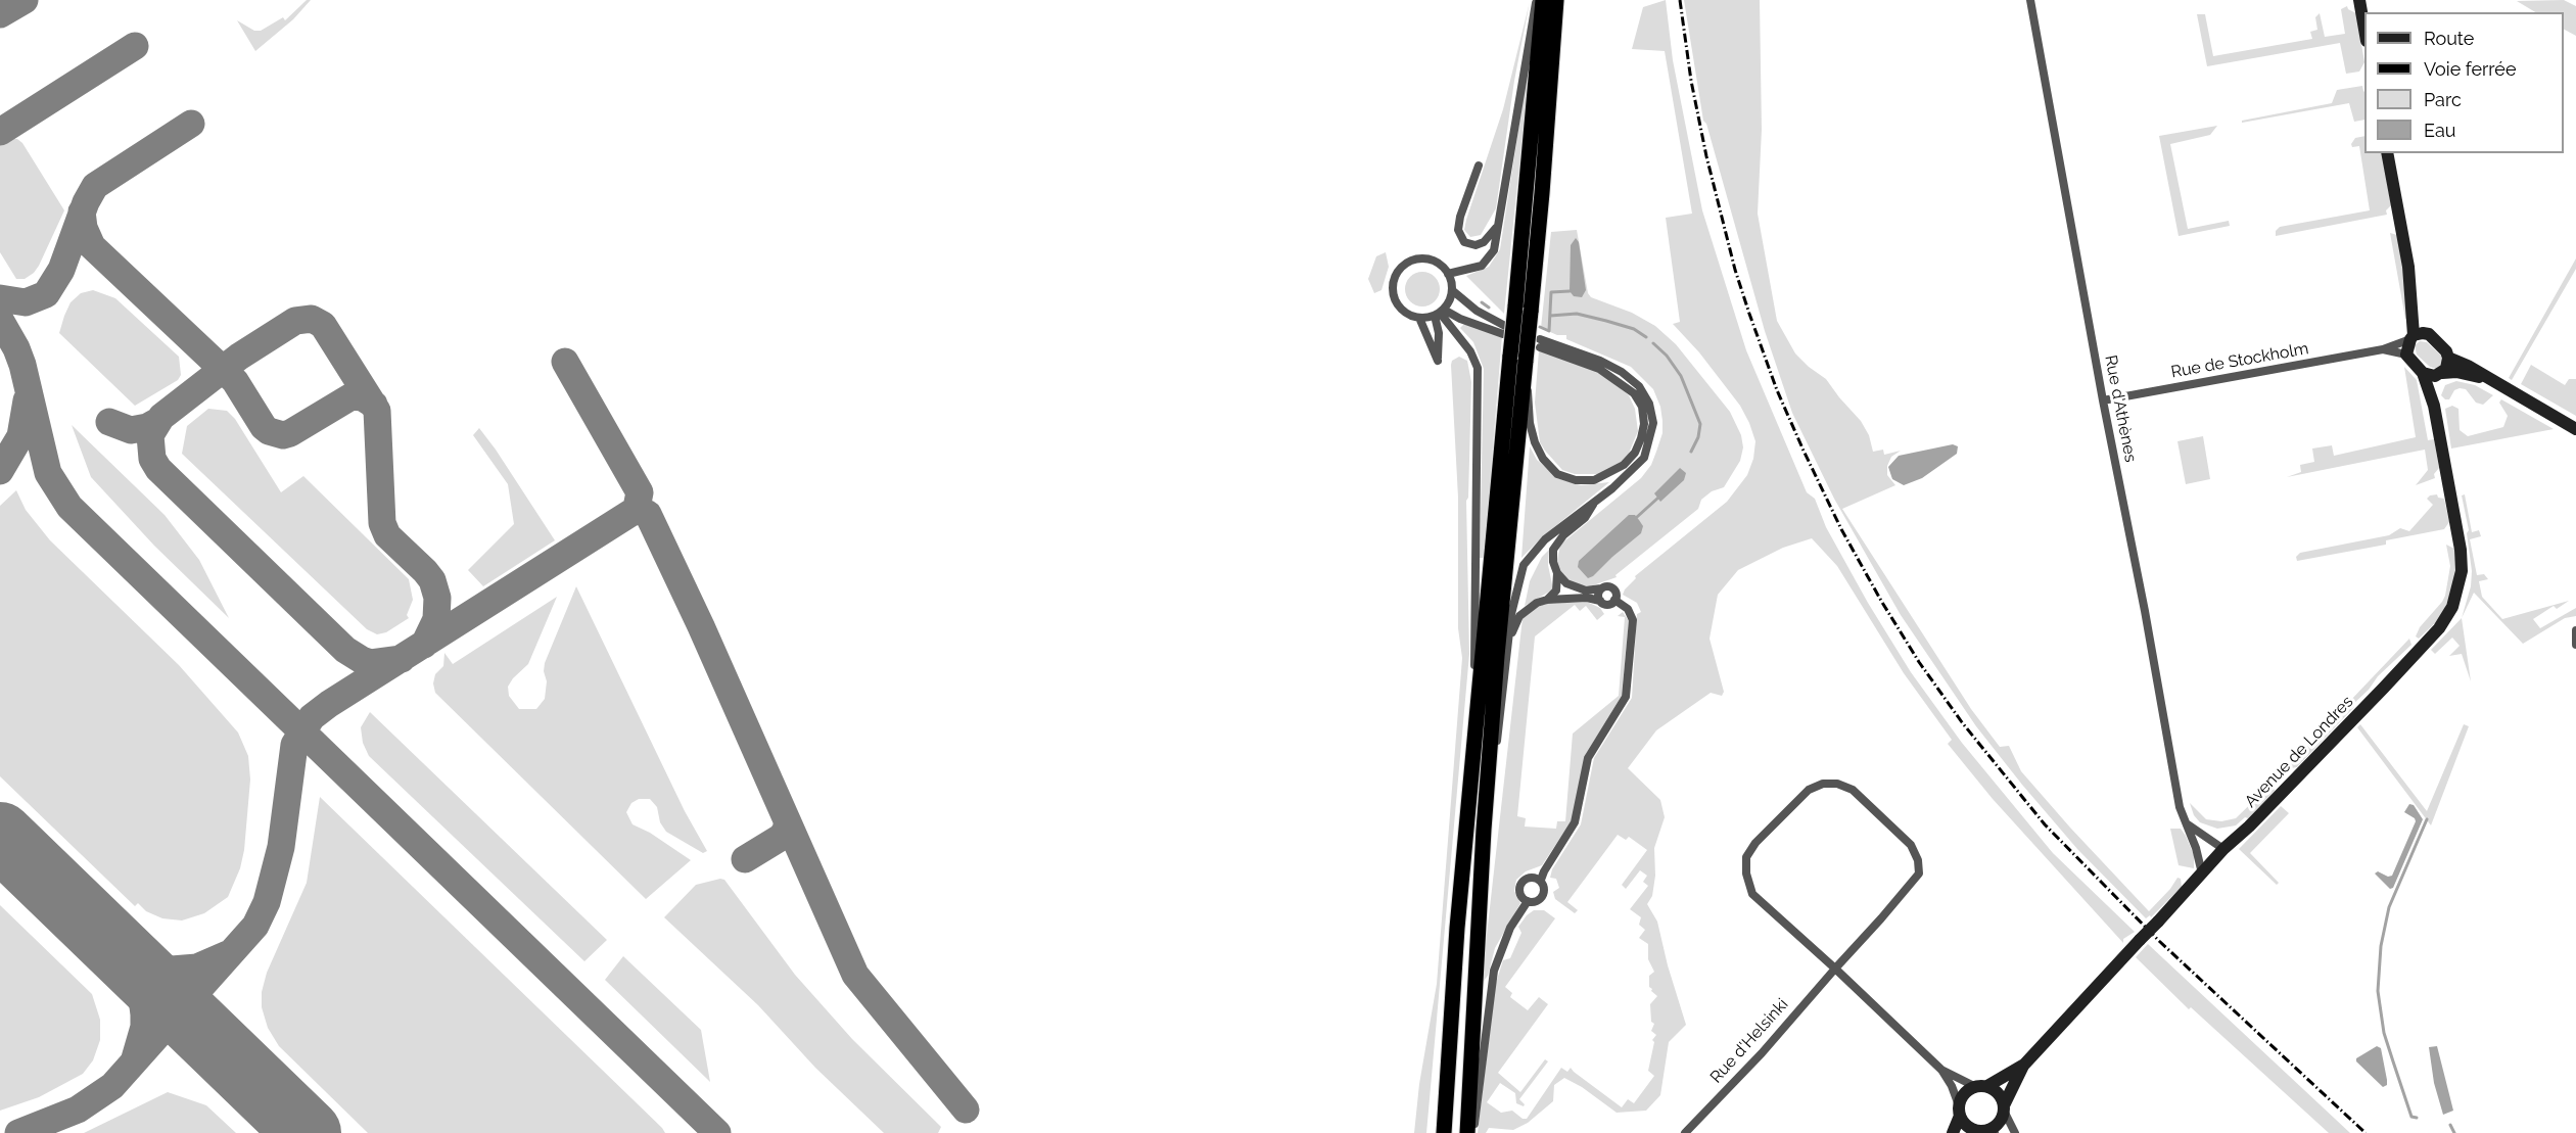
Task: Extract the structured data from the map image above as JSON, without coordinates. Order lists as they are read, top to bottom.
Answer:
{
  "streets": {
    "street": [
      "Rue de Stockholm",
      "Rue d'Athènes",
      "Avenue de Londres",
      "Rue d'Helsinki"
    ]
  },
  "crossings": [
    ["Rue de Stockholm", "Rue d'Athènes"],
    ["Rue de Stockholm", "Avenue de Londres"],
    ["Rue d'Athènes", "Avenue de Londres"],
    ["Avenue de Londres", "Rue d'Helsinki"]
  ],
  "legend": [
    "Route",
    "Voie ferrée",
    "Parc",
    "Eau"
  ]
}
